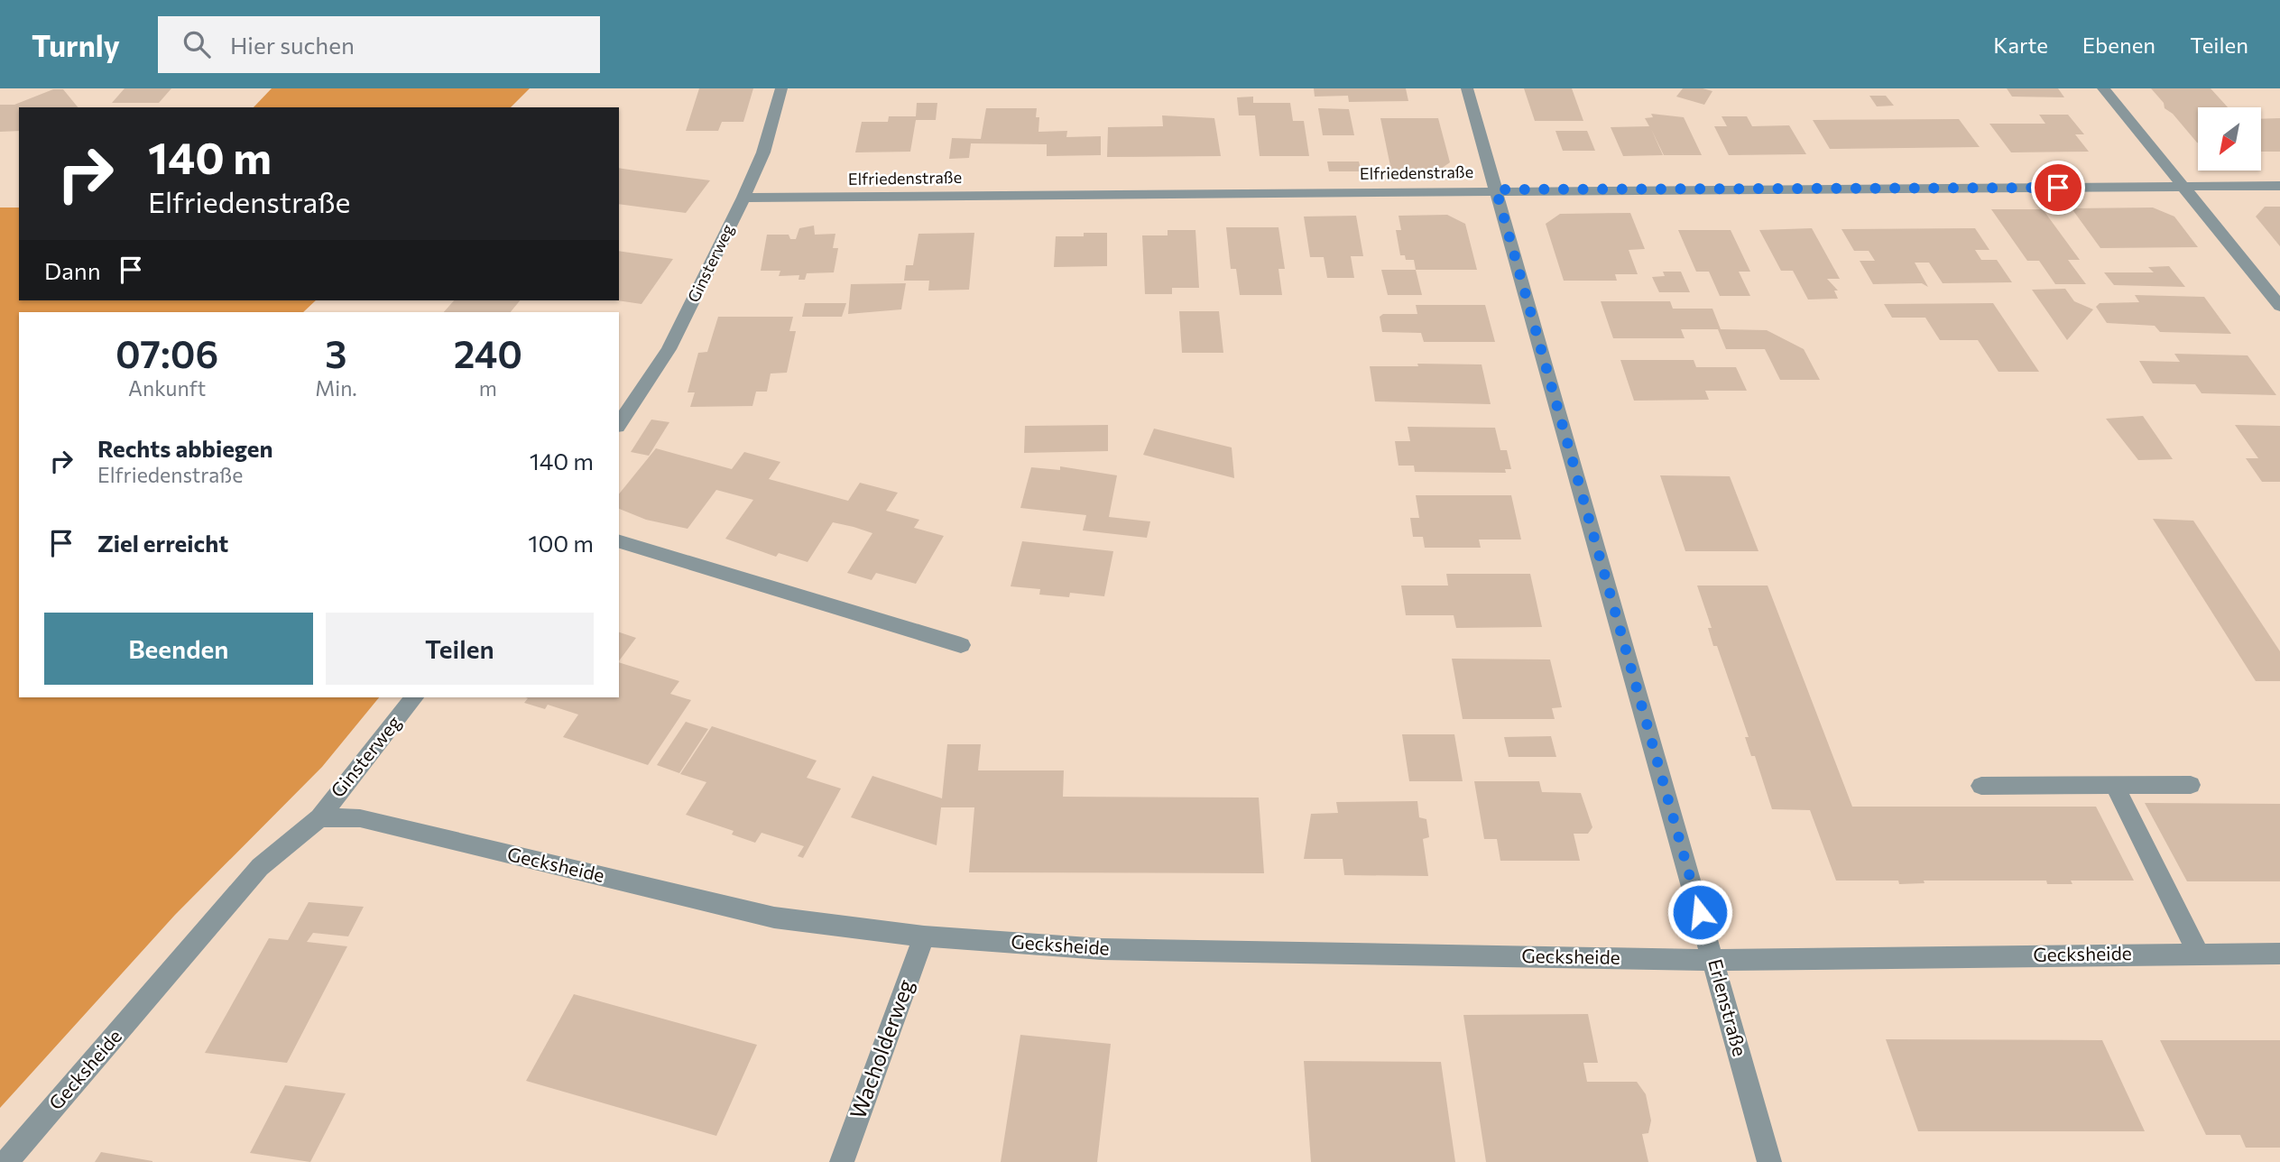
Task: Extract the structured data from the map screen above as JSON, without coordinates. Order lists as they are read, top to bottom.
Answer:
{
  "streets": {
    "street": [
      "Elfriedenstraße",
      "Ginsterweg",
      "Gecksheide",
      "Erlenstraße",
      "Wacholderweg"
    ]
  },
  "crossings": [
    ["Elfriedenstraße", "Ginsterweg"],
    ["Elfriedenstraße", "Erlenstraße"],
    ["Ginsterweg", "Gecksheide"],
    ["Gecksheide", "Erlenstraße"],
    ["Gecksheide", "Wacholderweg"]
  ],
  "north": "bottom left",
  "page": {
    "header": "Turnly",
    "search": "Hier suchen",
    "nav": ["Karte", "Ebenen", "Teilen"],
    "turn": ["140 m", "Elfriedenstraße"],
    "then": "Dann",
    "eta": [
      "07:06",
      "Ankunft",
      "3",
      "Min.",
      "240",
      "m"
    ],
    "list": [
      {
        "name": "Rechts abbiegen",
        "note": "Elfriedenstraße",
        "value": "140 m"
      },
      {
        "name": "Ziel erreicht",
        "value": "100 m"
      }
    ],
    "buttons": ["Beenden", "Teilen"]
  }
}
